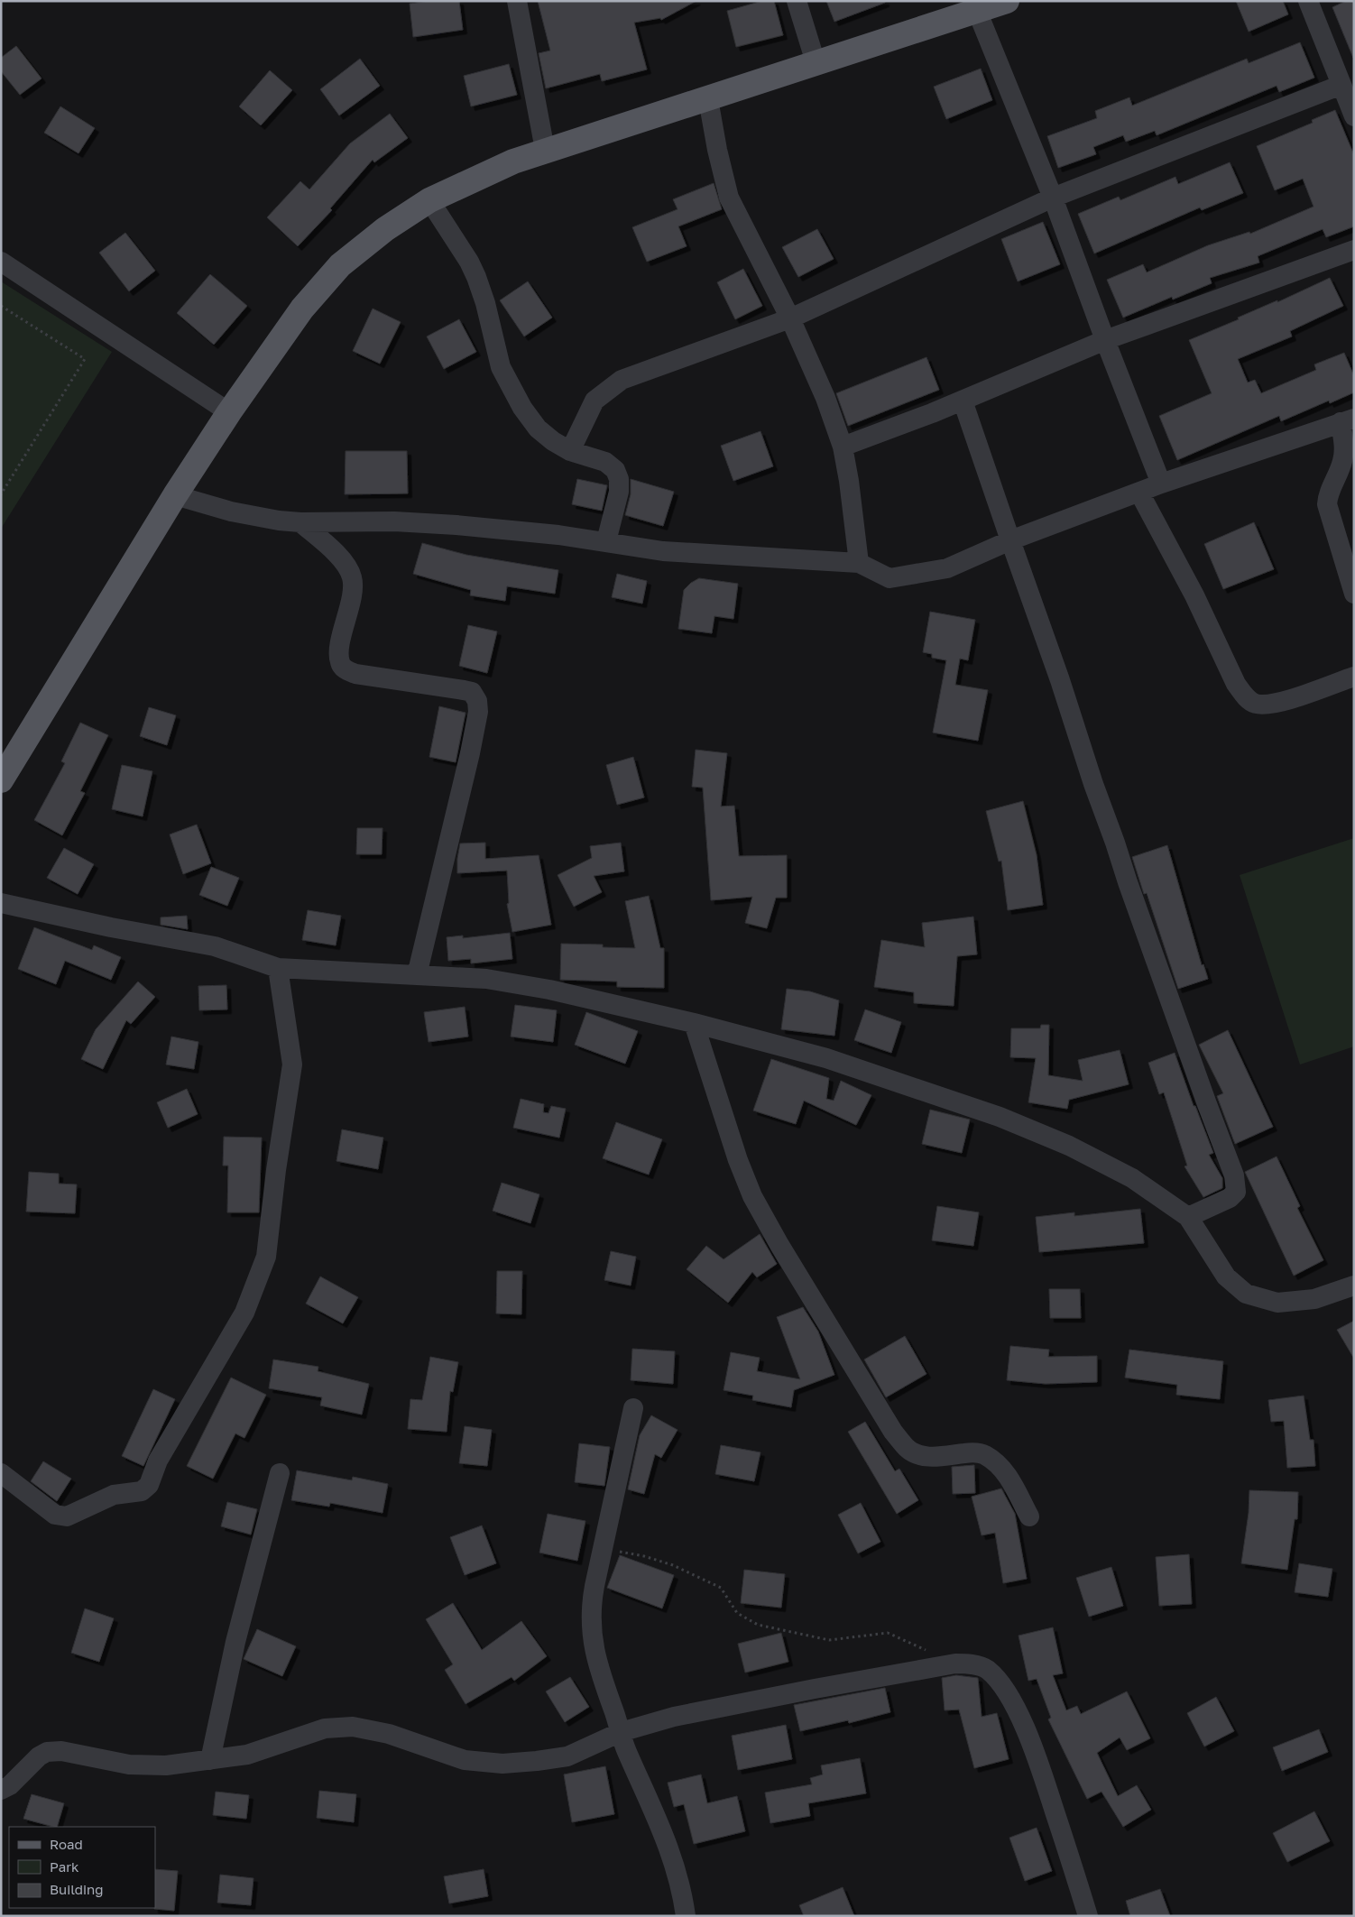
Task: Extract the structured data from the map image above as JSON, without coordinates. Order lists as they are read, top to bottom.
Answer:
{
  "legend": ["Road", "Park", "Building"]
}
